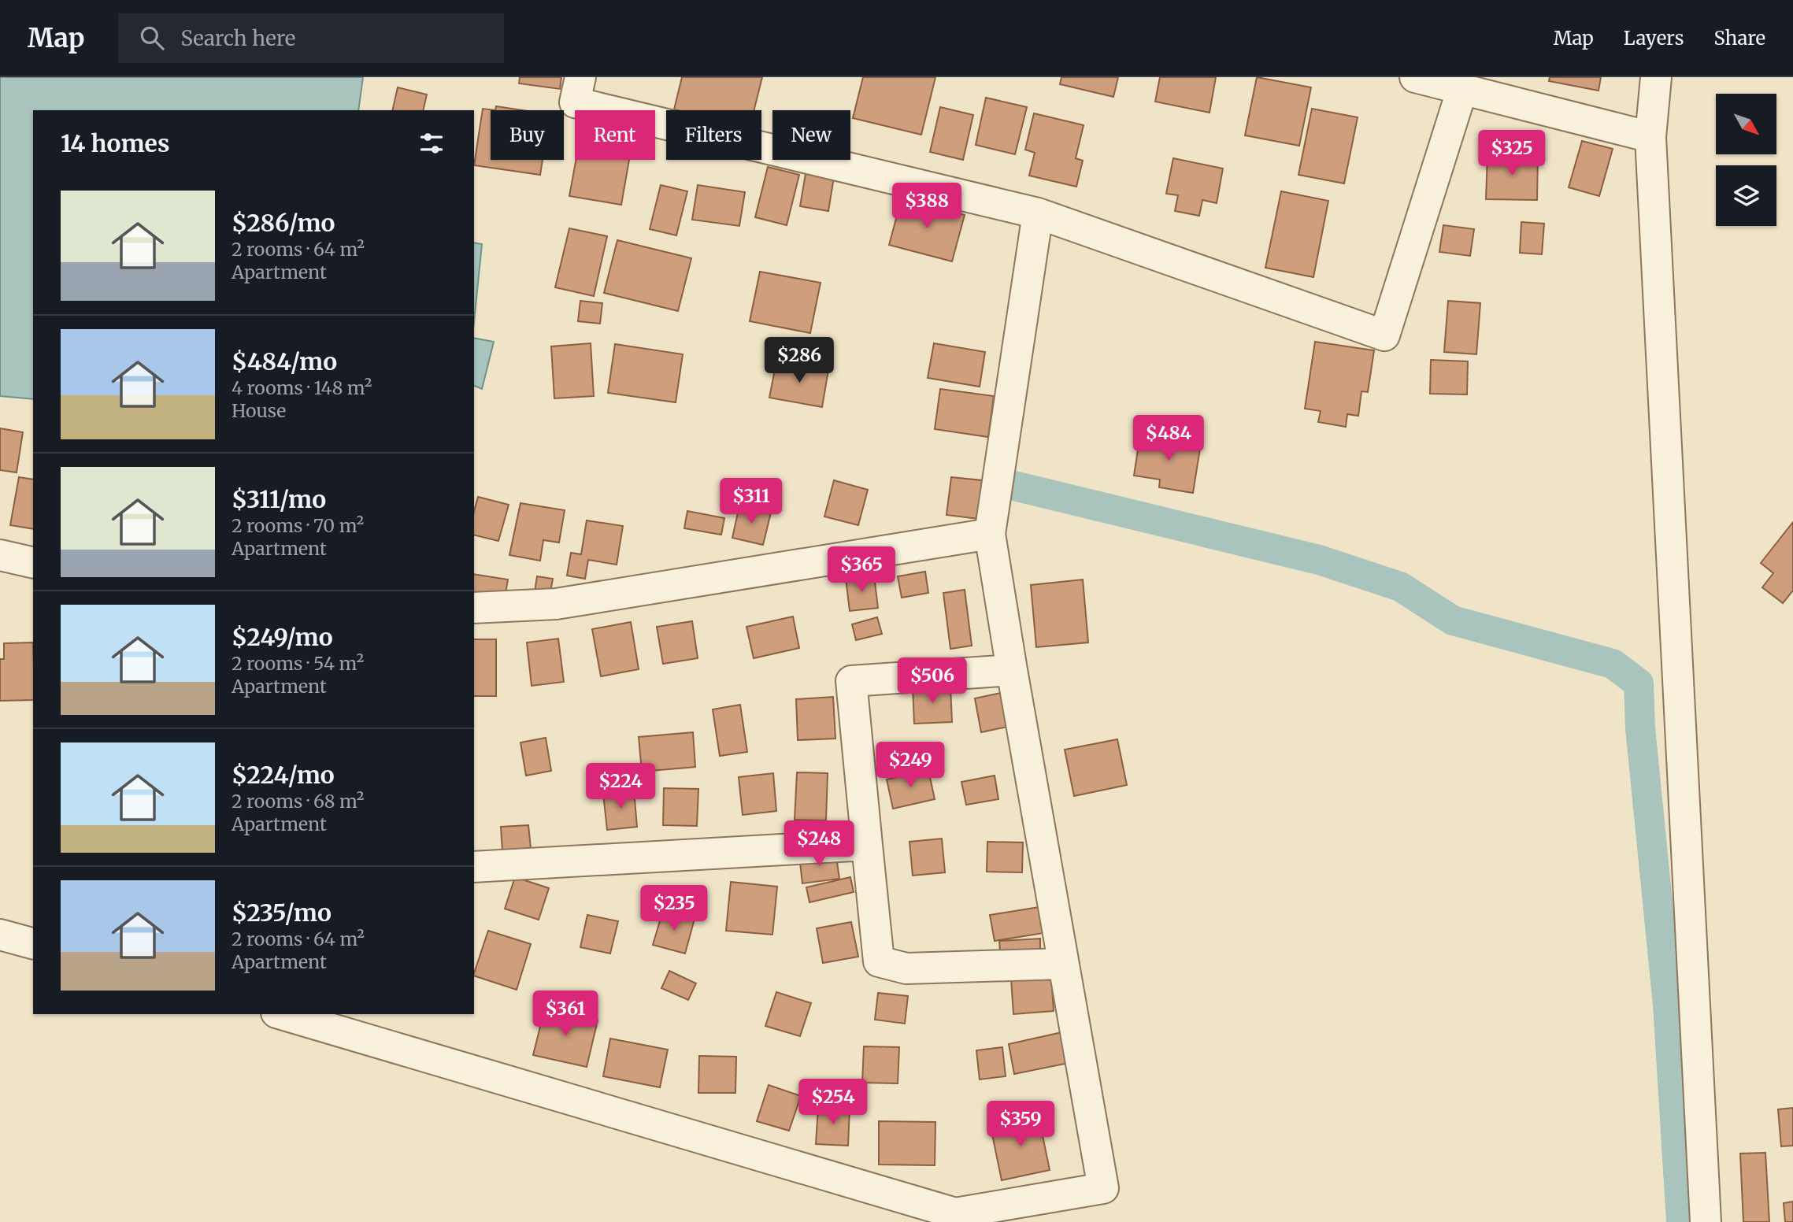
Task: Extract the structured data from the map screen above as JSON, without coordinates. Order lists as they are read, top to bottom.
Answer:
{
  "north": "bottom right",
  "page": {
    "header": "Map",
    "search": "Search here",
    "nav": ["Map", "Layers", "Share"],
    "chip": [
      "Buy",
      "Rent",
      "Filters",
      "New"
    ],
    "heading": "14 homes",
    "price": [
      "$325",
      "$388",
      "$286",
      "$484",
      "$311",
      "$365",
      "$506",
      "$249",
      "$224",
      "$248",
      "$235",
      "$361",
      "$254",
      "$359"
    ],
    "list": [
      {
        "name": "$286/mo",
        "note": "2 rooms · 64 m² · Apartment"
      },
      {
        "name": "$484/mo",
        "note": "4 rooms · 148 m² · House"
      },
      {
        "name": "$311/mo",
        "note": "2 rooms · 70 m² · Apartment"
      },
      {
        "name": "$249/mo",
        "note": "2 rooms · 54 m² · Apartment"
      },
      {
        "name": "$224/mo",
        "note": "2 rooms · 68 m² · Apartment"
      },
      {
        "name": "$235/mo",
        "note": "2 rooms · 64 m² · Apartment"
      }
    ]
  }
}
